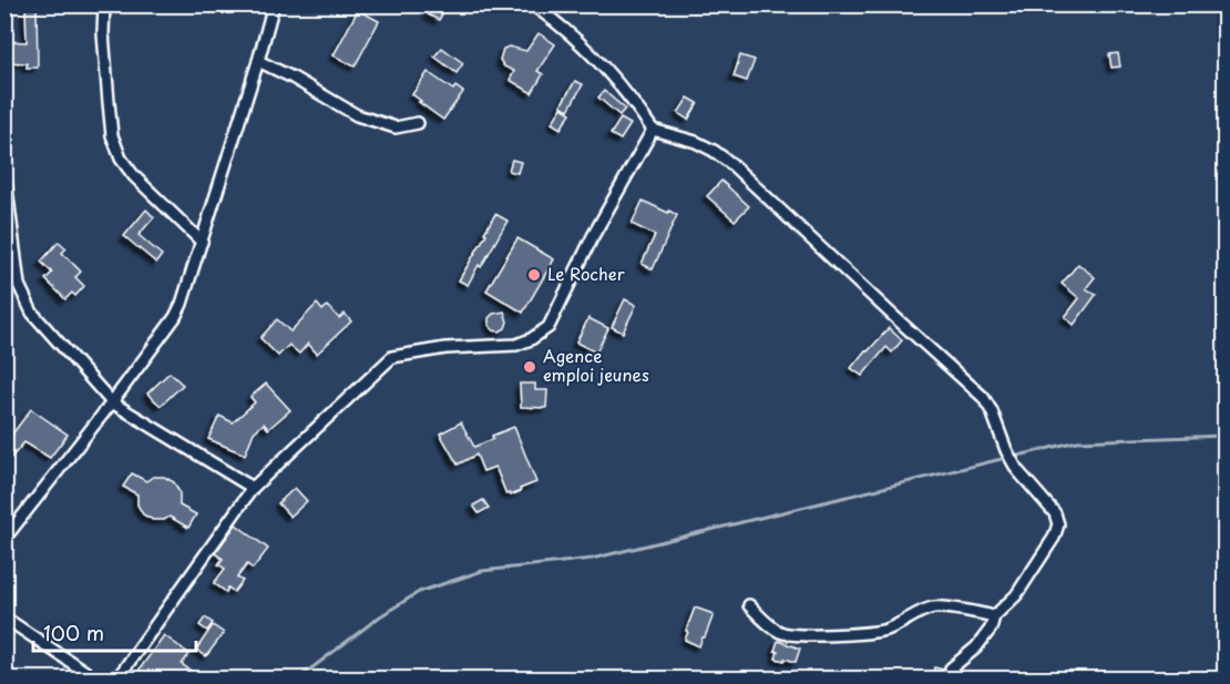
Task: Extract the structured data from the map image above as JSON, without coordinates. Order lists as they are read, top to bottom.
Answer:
{
  "places": ["Le Rocher", "Agence emploi jeunes"],
  "scale_bar": "100 m"
}
